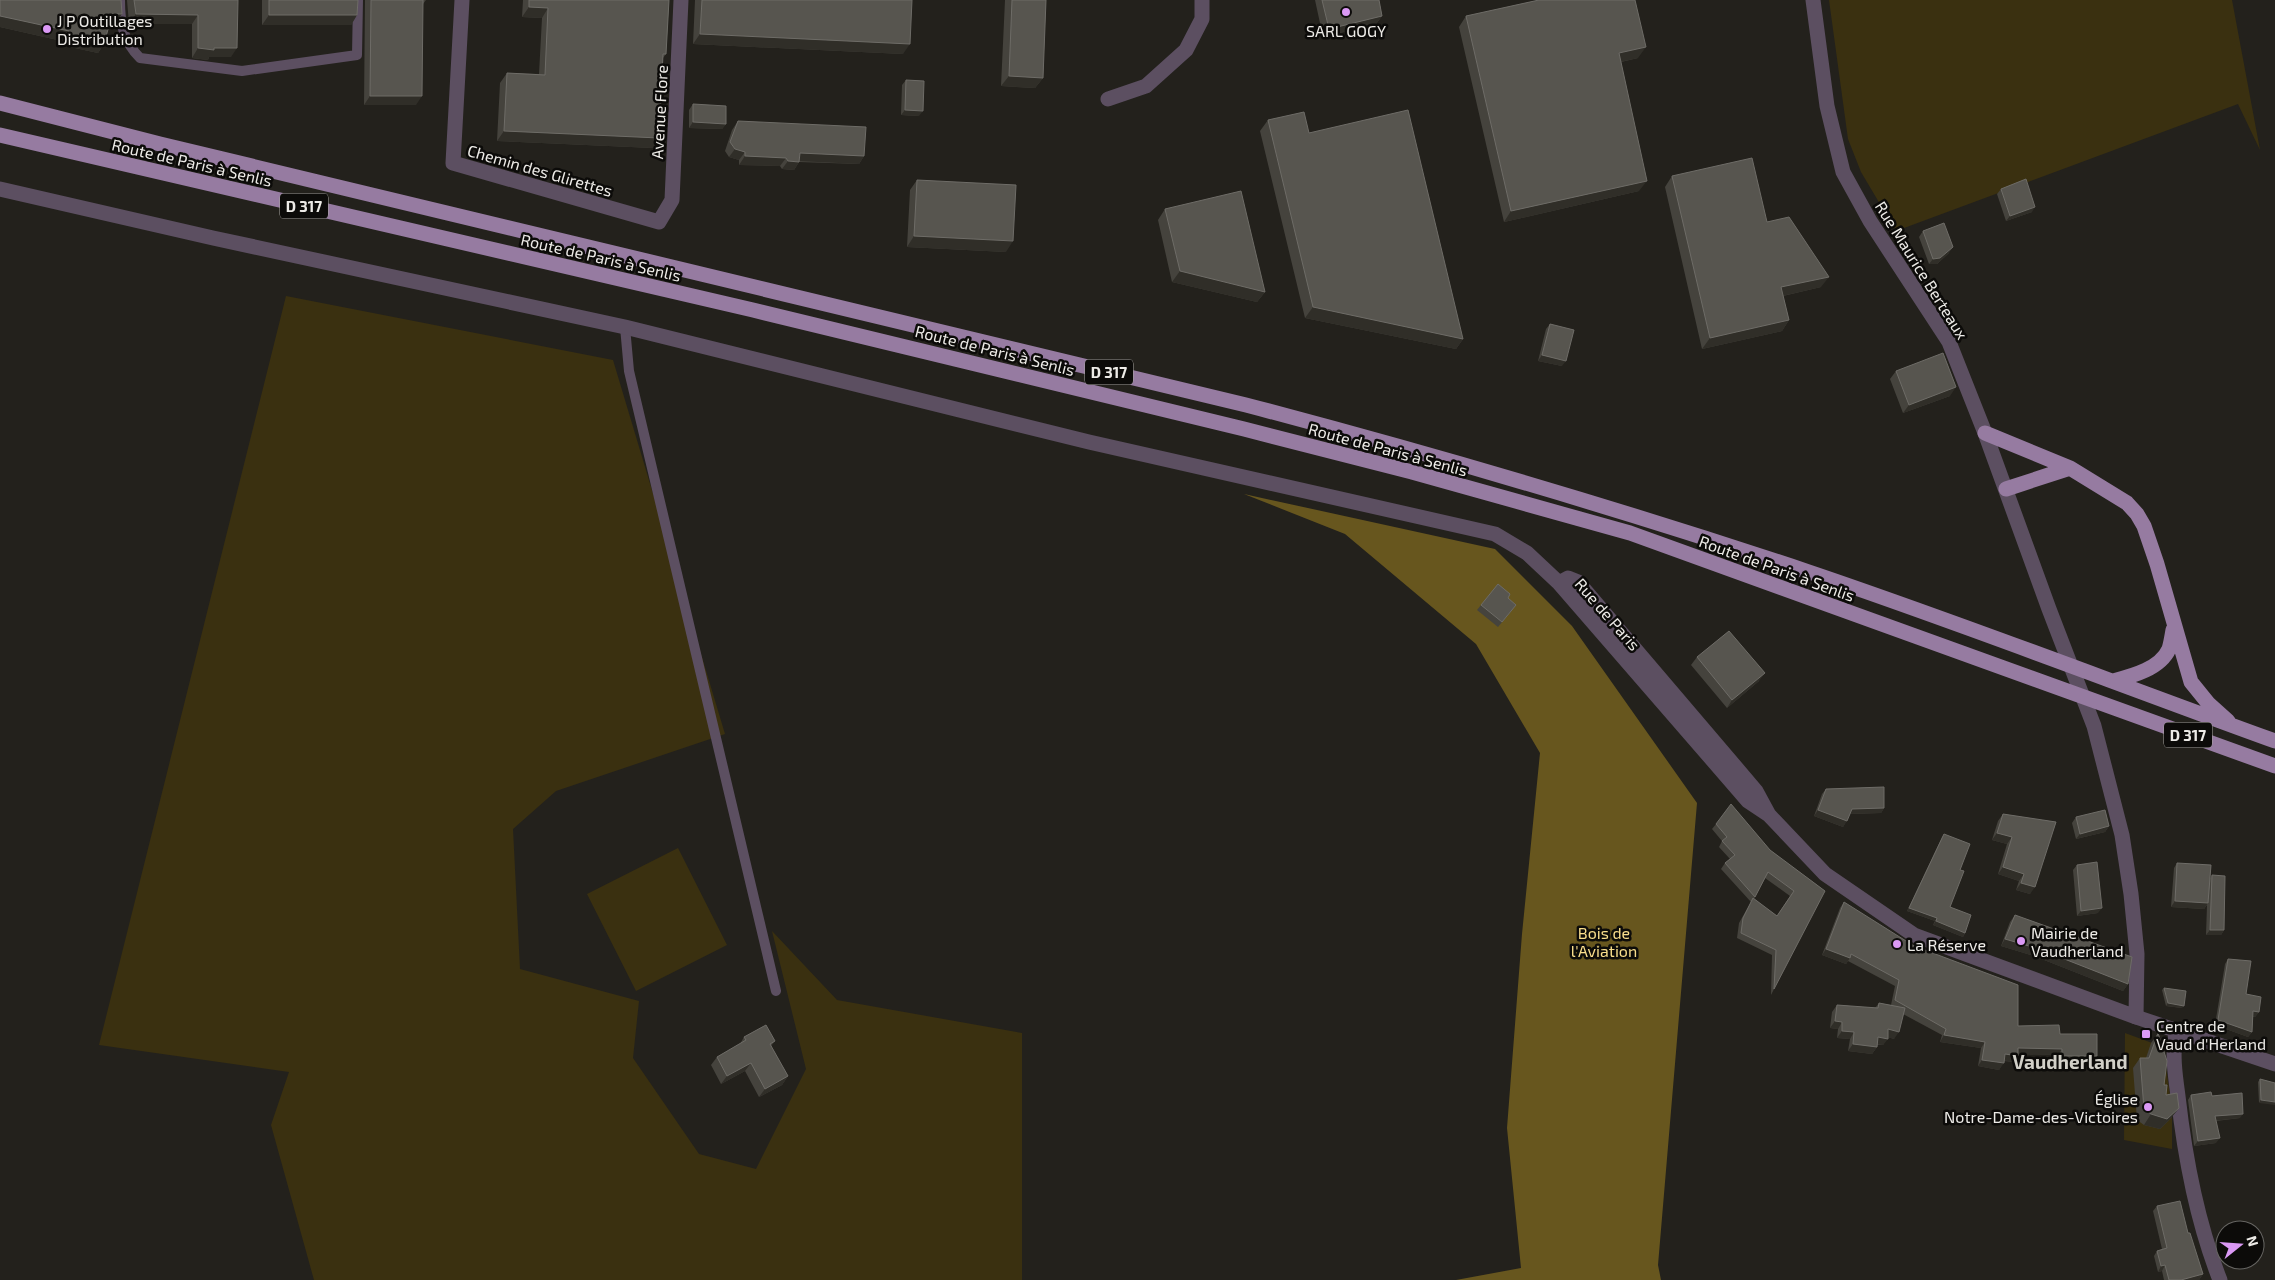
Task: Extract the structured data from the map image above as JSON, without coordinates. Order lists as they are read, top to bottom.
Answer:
{
  "streets": {
    "main road": ["Route de Paris à Senlis", "D 317"],
    "street": [
      "Avenue Flore",
      "Chemin des Glirettes",
      "Rue Maurice Berteaux",
      "Rue de Paris"
    ]
  },
  "crossings": [
    ["Avenue Flore", "Chemin des Glirettes"],
    ["Route de Paris à Senlis", "D 317"],
    ["Rue Maurice Berteaux", "Rue de Paris"]
  ],
  "districts": ["Vaudherland"],
  "parks": ["Bois de l'Aviation"],
  "places": {
    "other": [
      "SARL GOGY",
      "J P Outillages Distribution",
      "Mairie de Vaudherland",
      "La Réserve",
      "Église Notre-Dame-des-Victoires"
    ],
    "transit": ["Centre de Vaud d'Herland"]
  },
  "north": "right"
}
